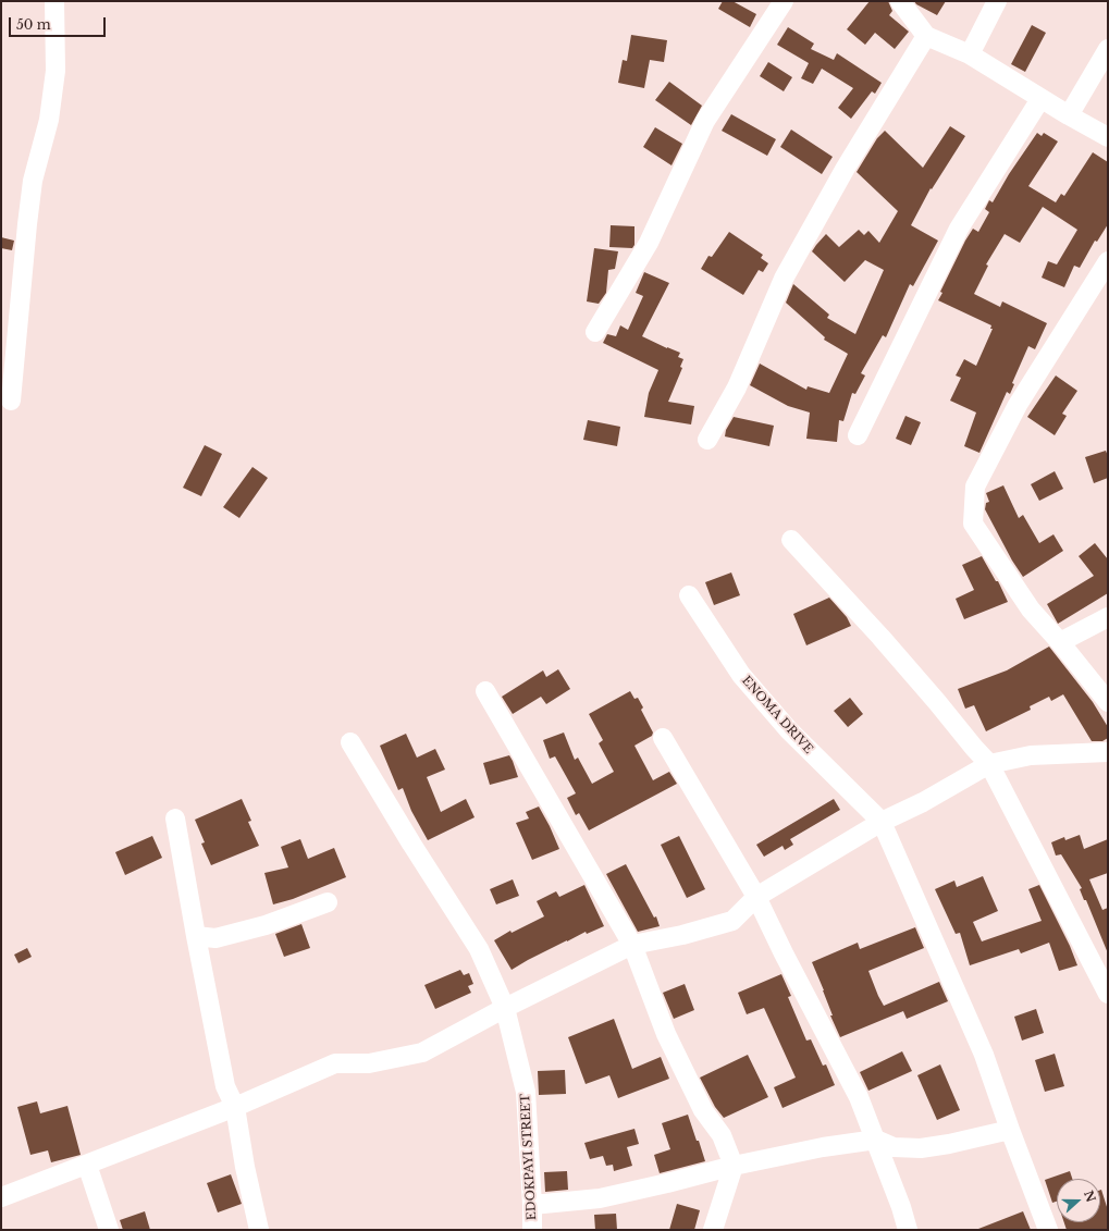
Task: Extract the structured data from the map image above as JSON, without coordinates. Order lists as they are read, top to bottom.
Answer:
{
  "streets": {
    "street": ["ENOMA DRIVE", "EDOKPAYI STREET"]
  },
  "scale_bar": "50 m",
  "north": "right"
}
